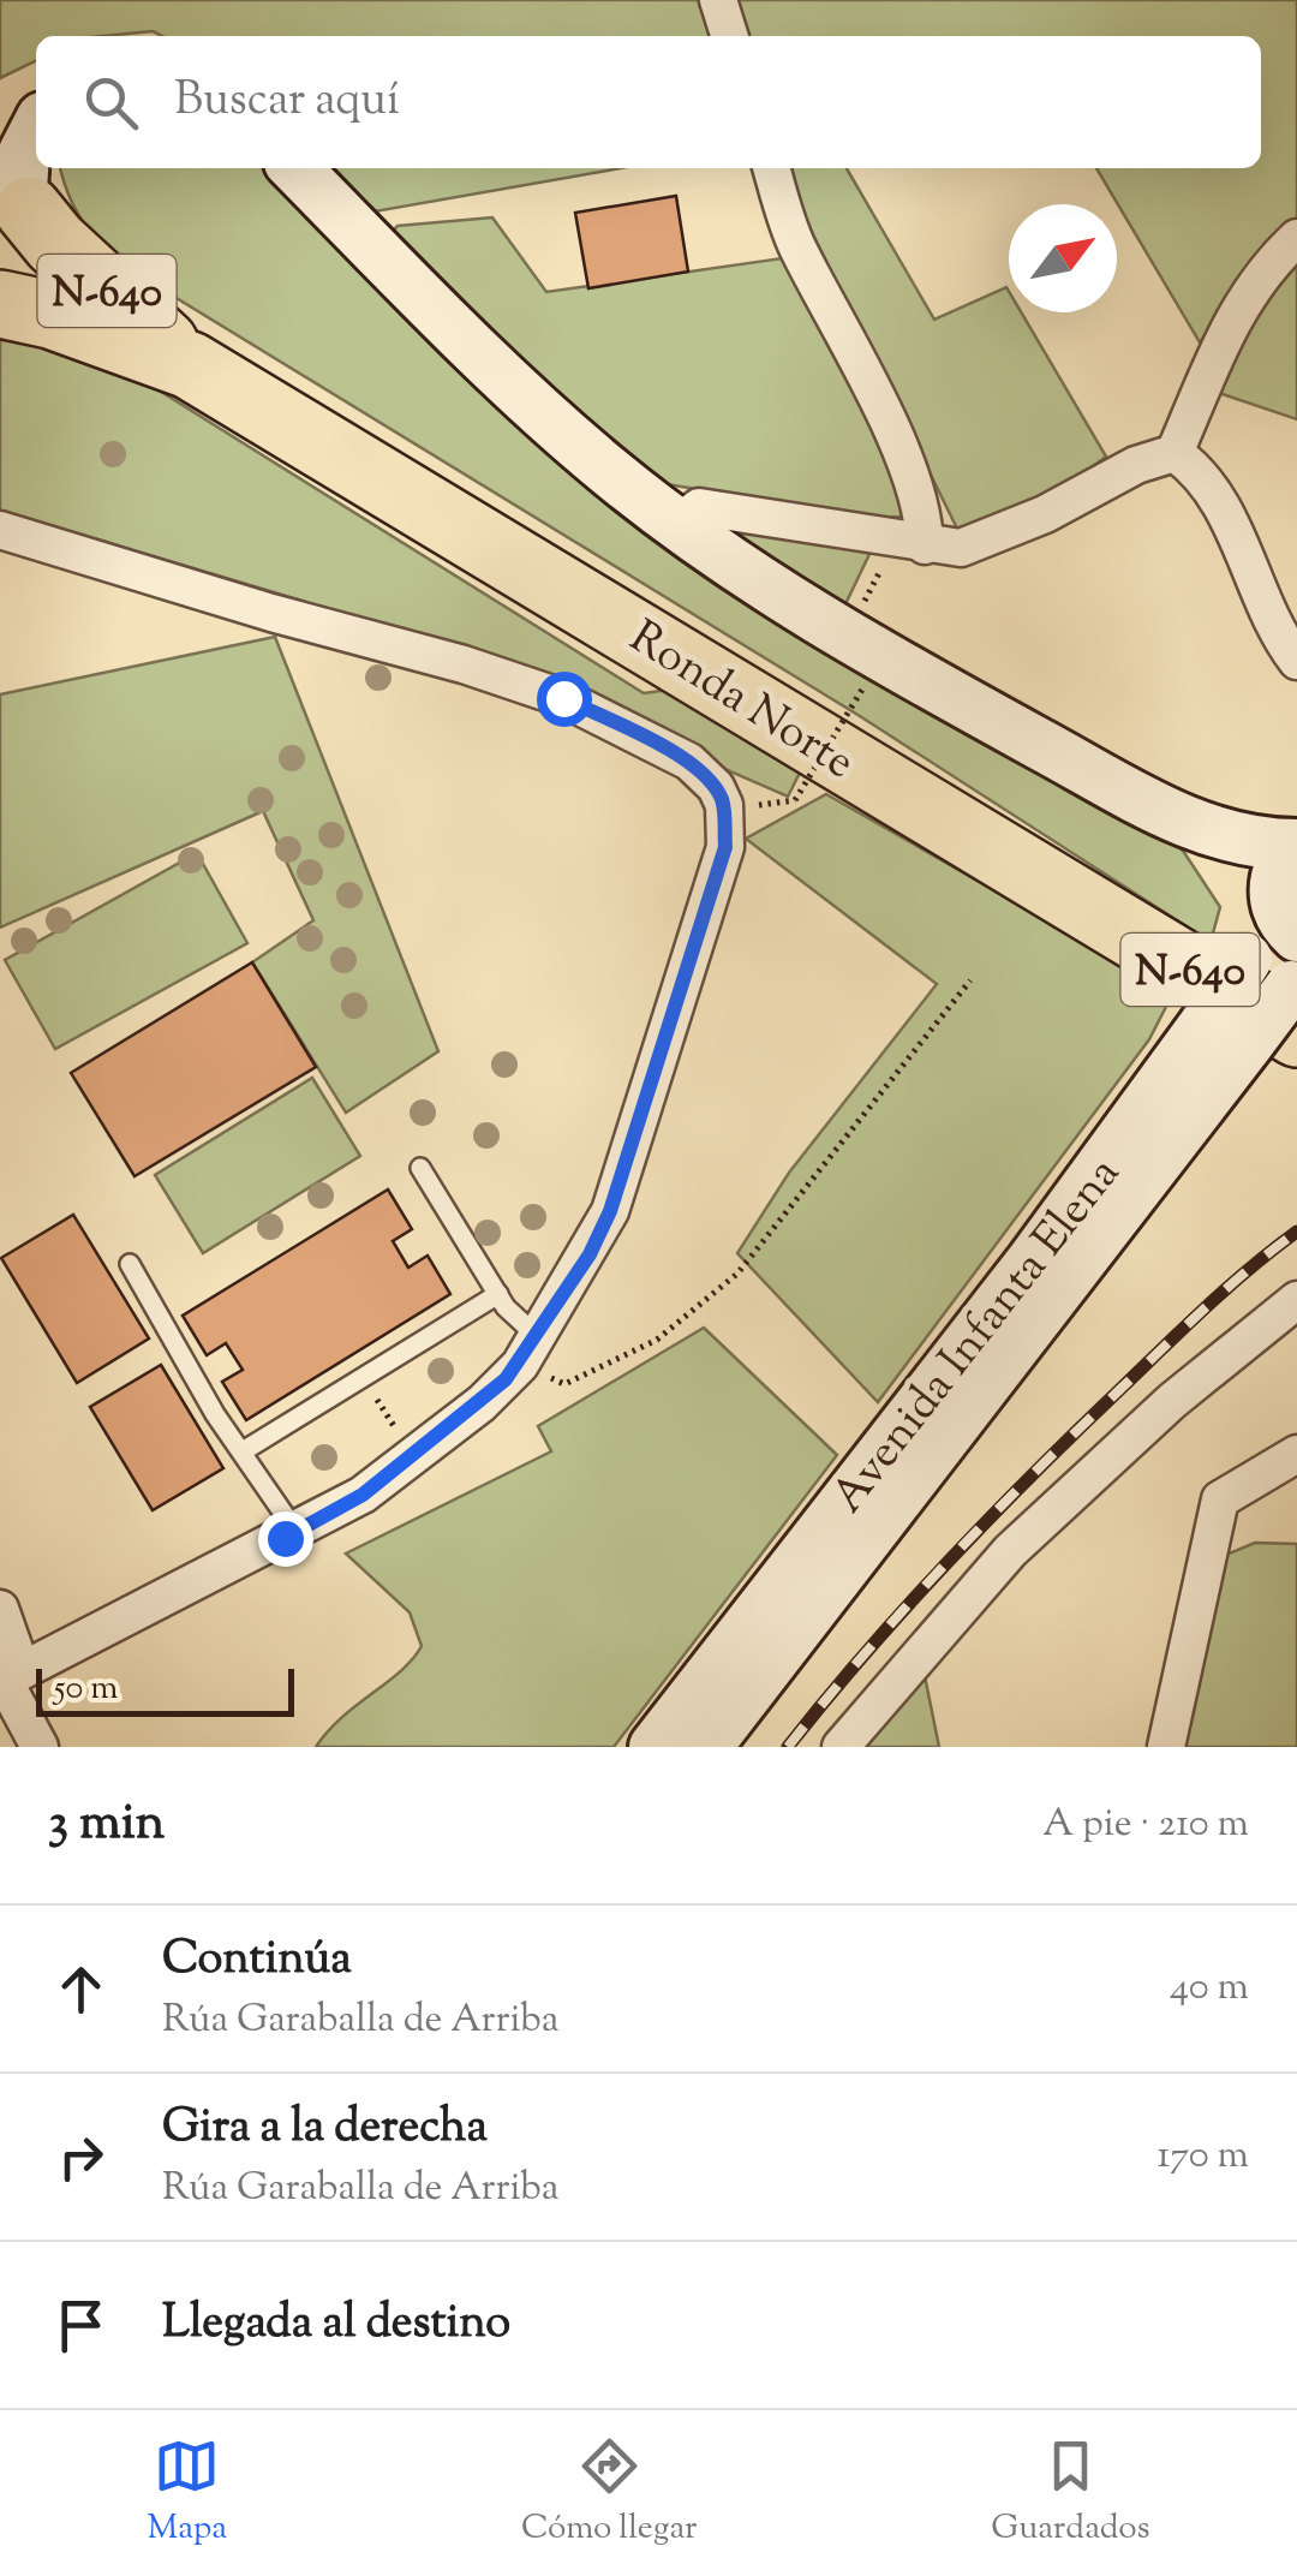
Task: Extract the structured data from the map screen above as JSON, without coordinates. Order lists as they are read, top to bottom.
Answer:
{
  "streets": {
    "highway": ["N-640", "Ronda Norte"],
    "street": ["Avenida Infanta Elena"]
  },
  "crossings": [
    ["N-640", "Ronda Norte"],
    ["Ronda Norte", "Avenida Infanta Elena"]
  ],
  "scale_bar": "50 m",
  "north": "top right",
  "page": {
    "search": "Buscar aquí",
    "scale": "50 m",
    "heading": ["3 min", "A pie · 210 m"],
    "list": [
      ["Continúa", "Rúa Garaballa de Arriba", "40 m"],
      ["Gira a la derecha", "Rúa Garaballa de Arriba", "170 m"],
      "Llegada al destino"
    ],
    "nav": ["Mapa", "Cómo llegar", "Guardados"]
  }
}
